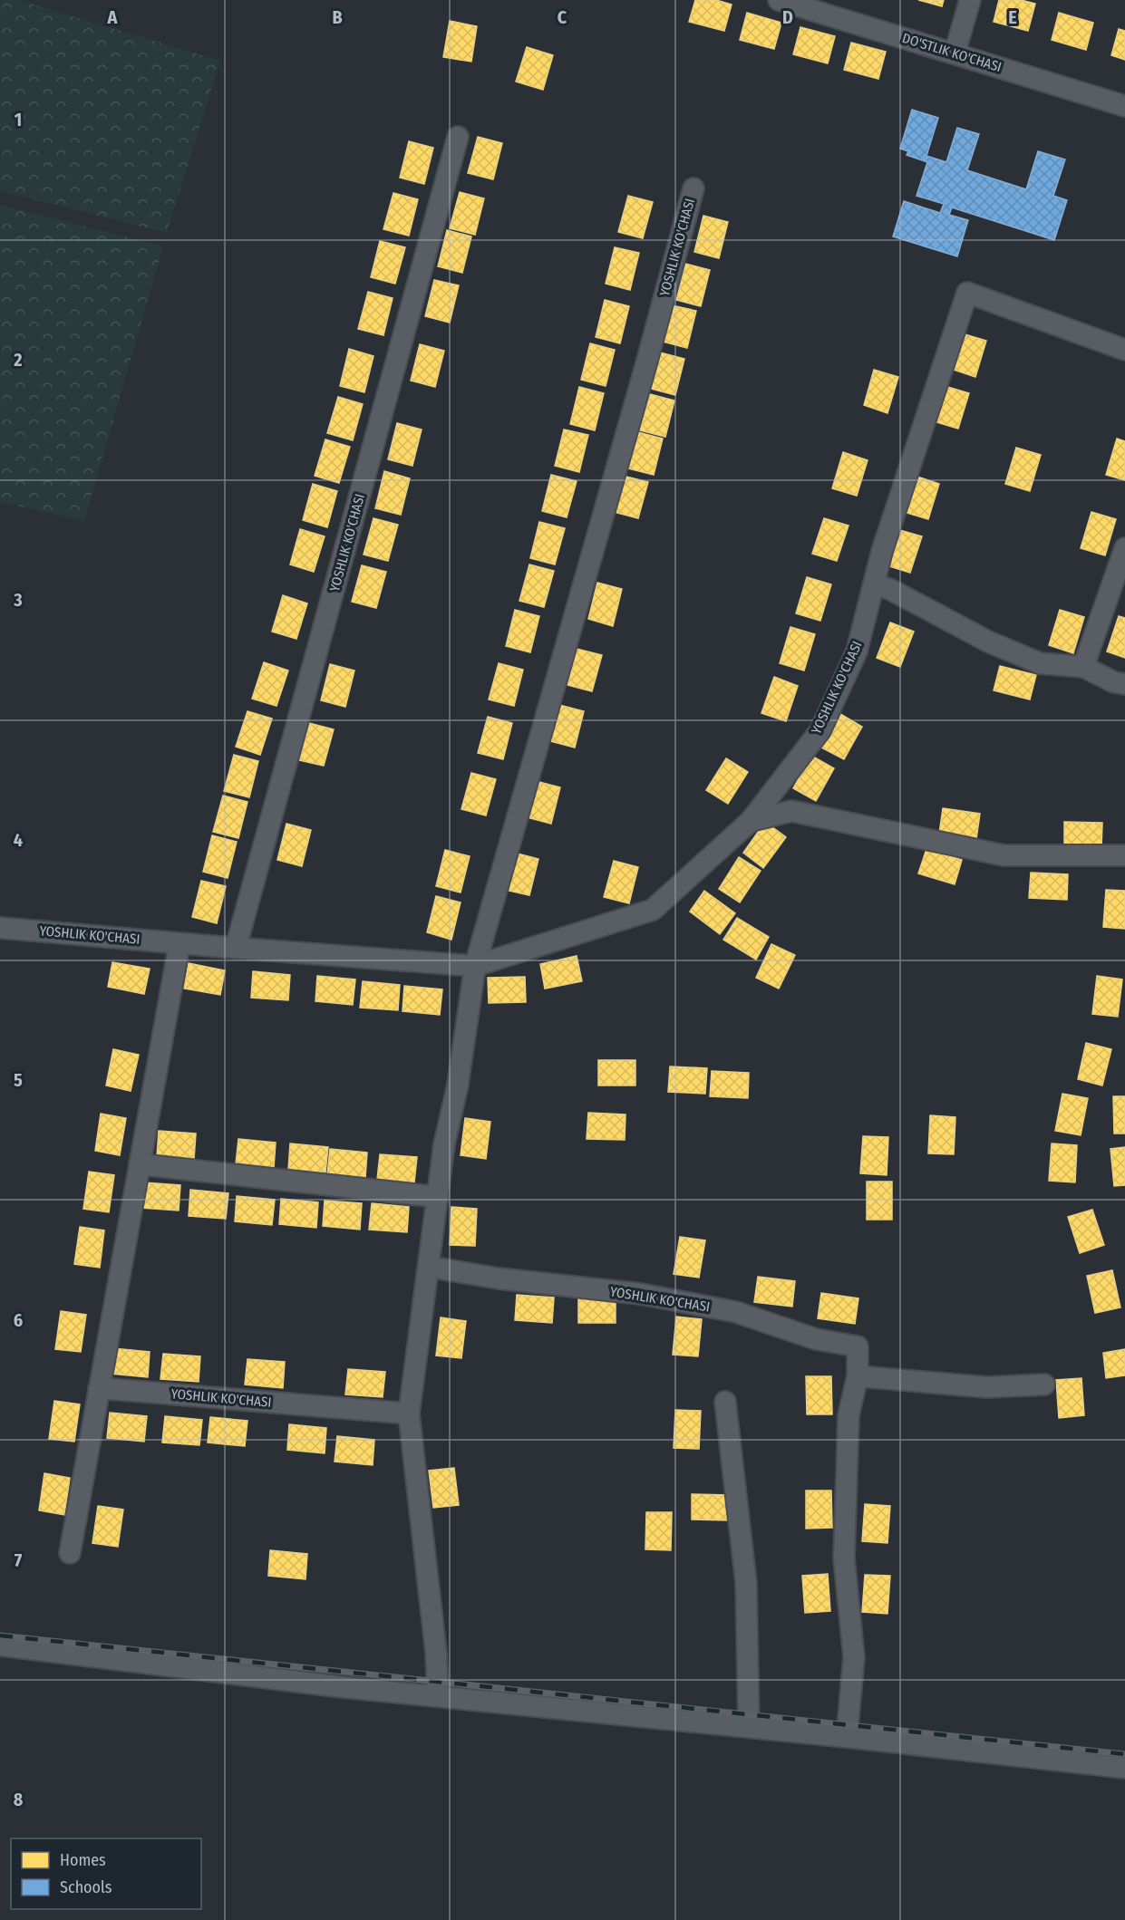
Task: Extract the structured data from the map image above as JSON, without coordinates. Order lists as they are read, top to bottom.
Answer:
{
  "streets": {
    "street": ["DO'STLIK KO'CHASI", "YOSHLIK KO'CHASI"]
  },
  "legend": ["Homes", "Schools"],
  "grid": {
    "columns": [
      "A",
      "B",
      "C",
      "D",
      "E"
    ],
    "rows": [
      "1",
      "2",
      "3",
      "4",
      "5",
      "6",
      "7",
      "8"
    ]
  }
}
